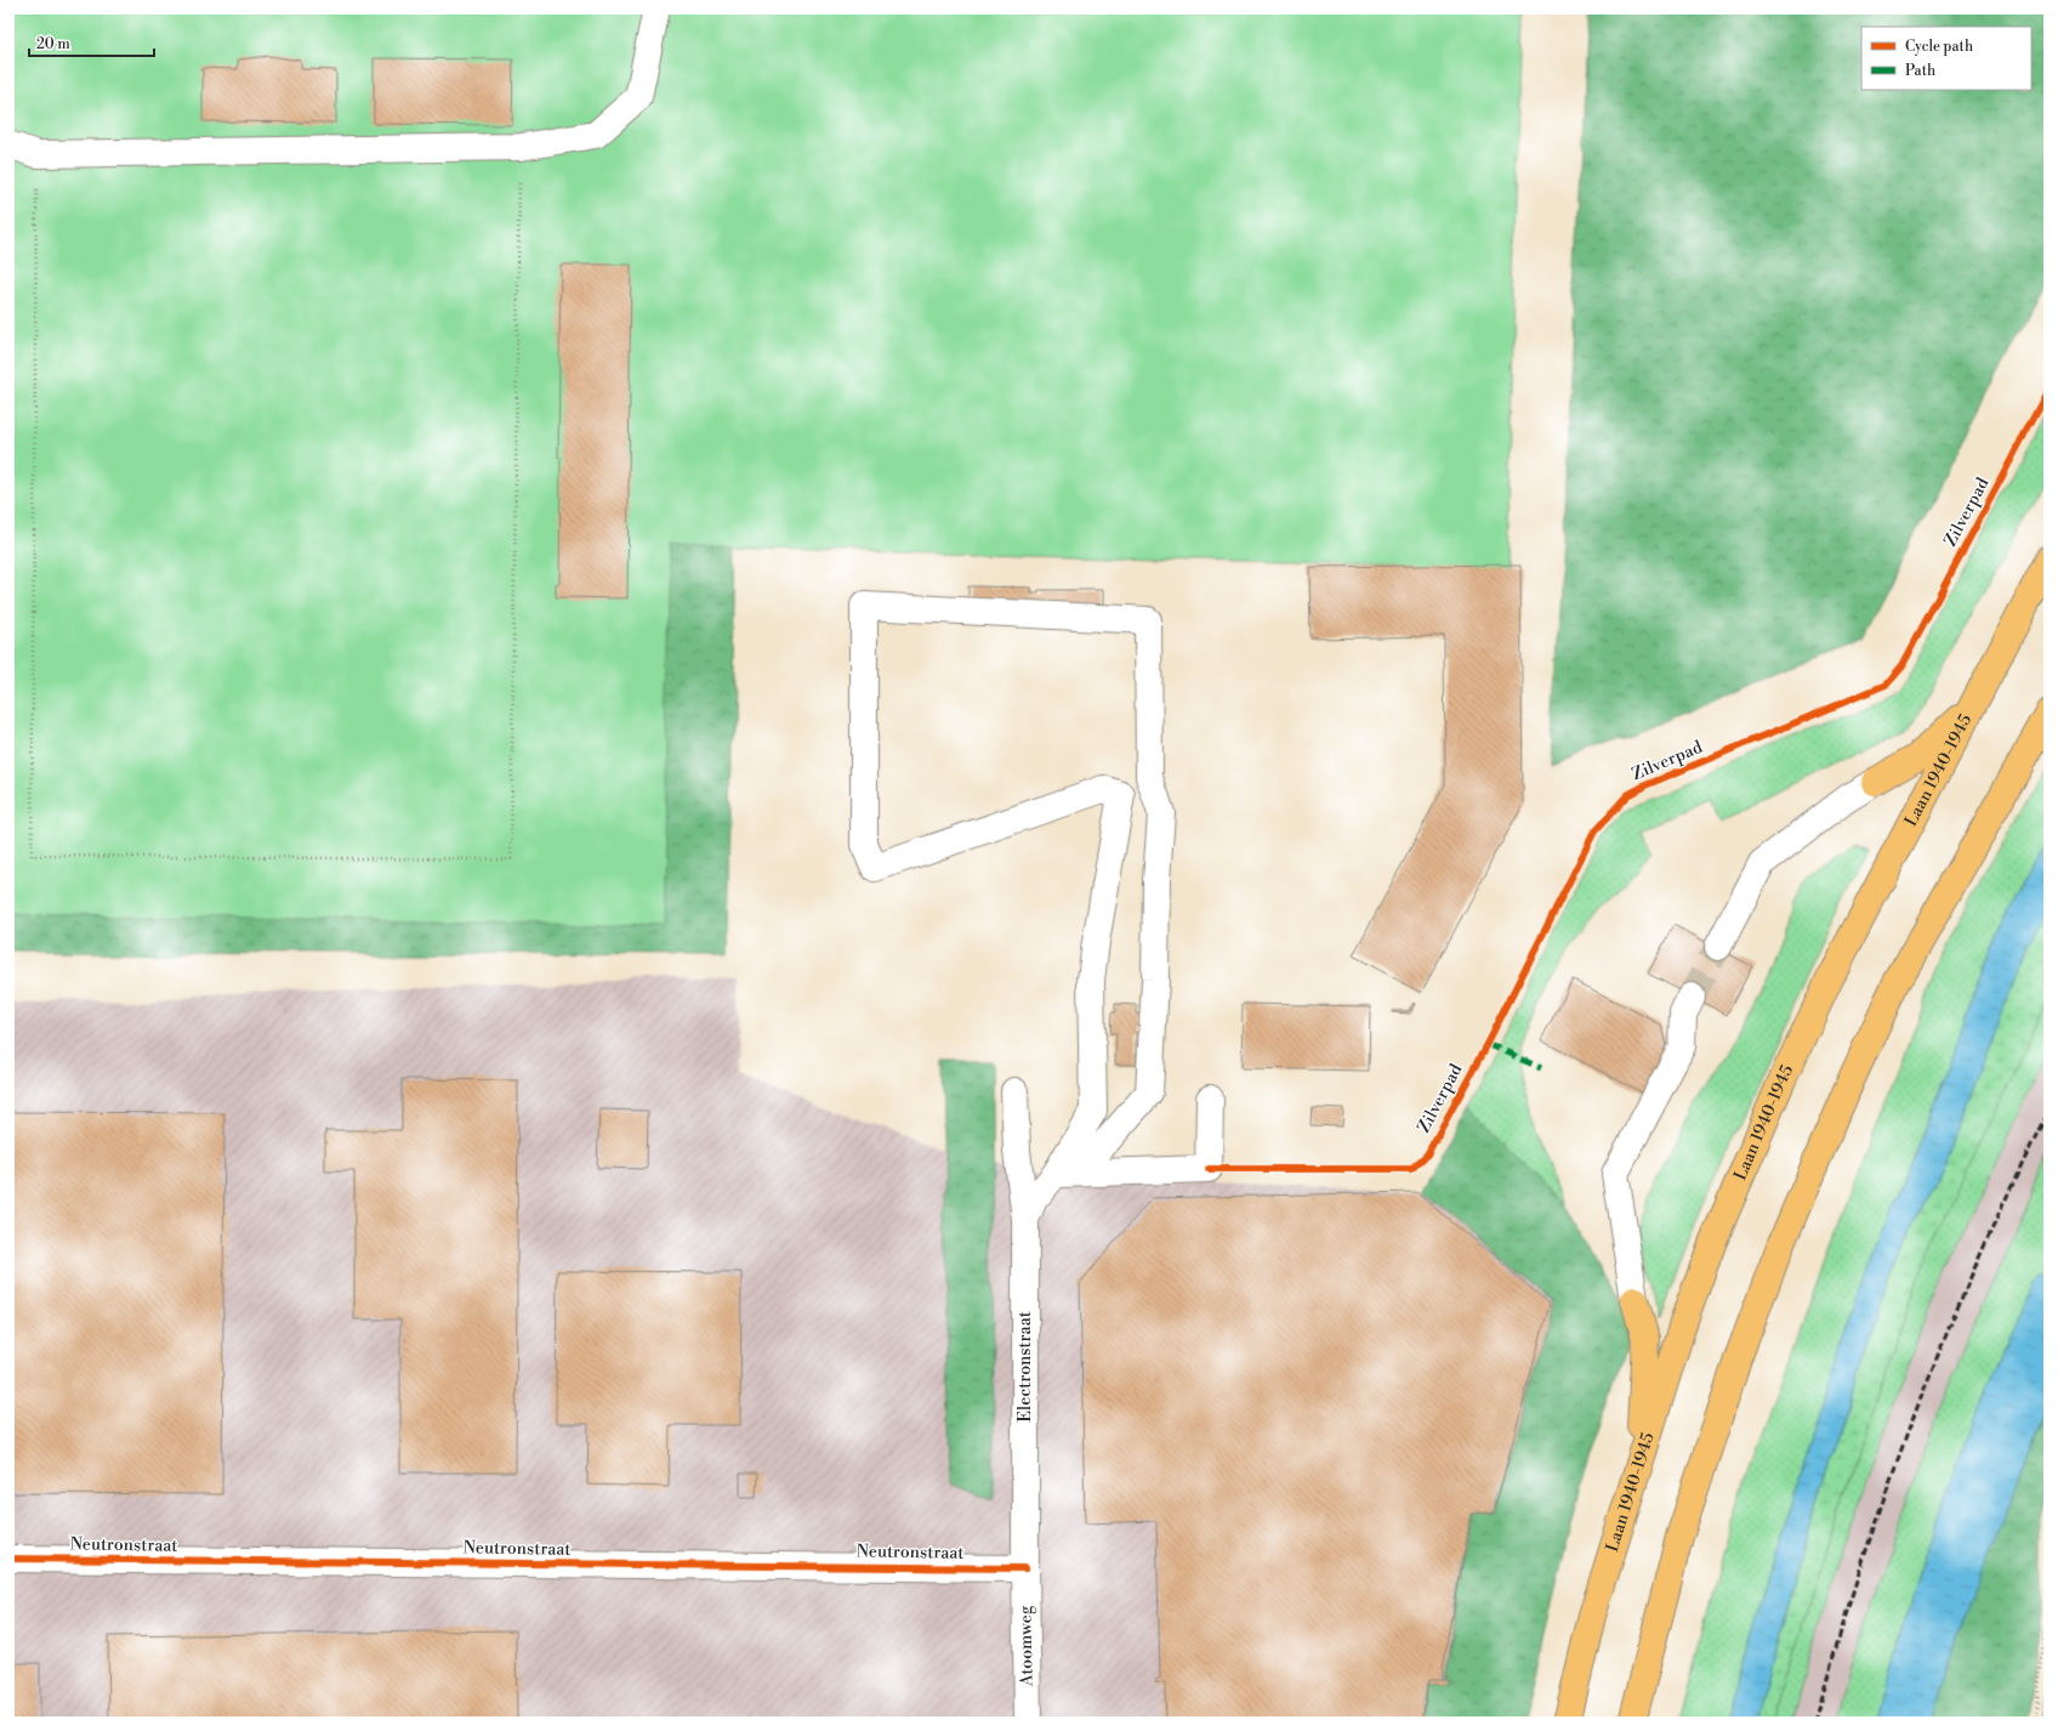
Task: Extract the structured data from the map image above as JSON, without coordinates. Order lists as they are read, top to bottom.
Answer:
{
  "streets": {
    "highway": ["Laan 1940-1945"],
    "street": ["Electronstraat", "Neutronstraat", "Atoomweg"],
    "cycle path": ["Zilverpad"]
  },
  "crossings": [
    ["Electronstraat", "Neutronstraat"],
    ["Electronstraat", "Atoomweg"],
    ["Neutronstraat", "Atoomweg"]
  ],
  "legend": ["Cycle path", "Path"],
  "scale_bar": "20 m"
}
